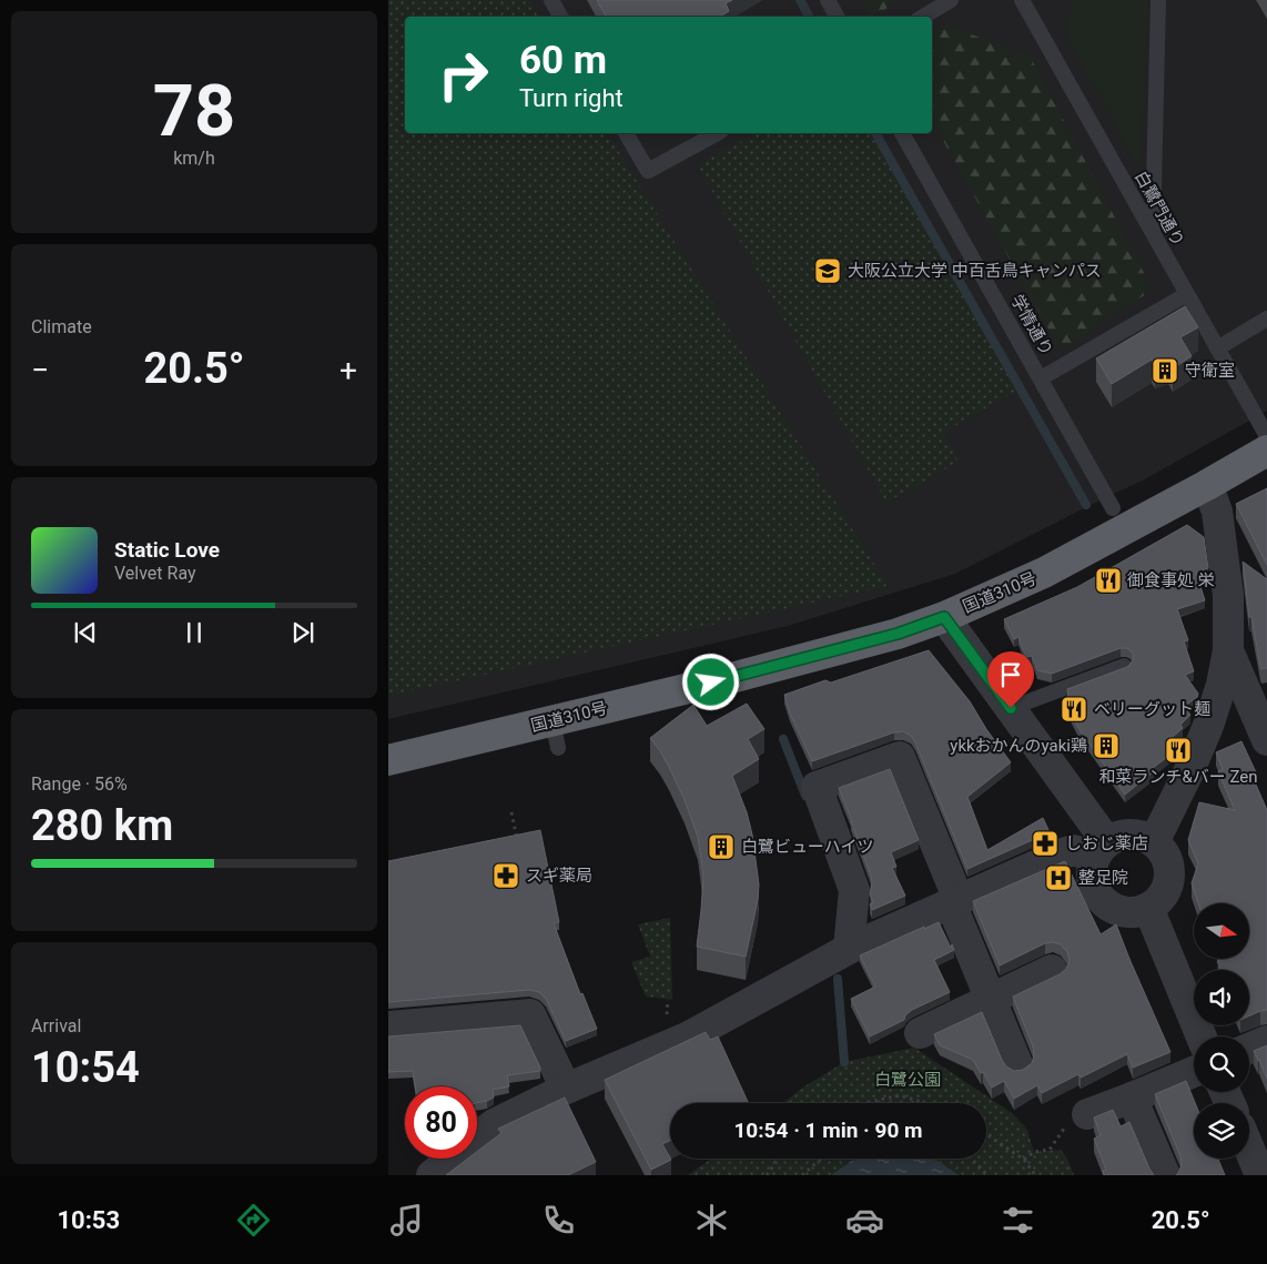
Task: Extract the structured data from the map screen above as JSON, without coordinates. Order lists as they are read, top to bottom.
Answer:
{
  "streets": {
    "highway": ["国道310号"],
    "lane": ["白鷺門通り", "学情通り"]
  },
  "parks": ["白鷺公園"],
  "places": {
    "school or university": ["大阪公立大学 中百舌鳥キャンパス"],
    "building": ["守衛室", "ykkおかんのyaki鶏", "白鷺ビューハイツ"],
    "restaurant": ["御食事処 栄", "ベリーグット麺", "和菜ランチ&バー Zen"],
    "pharmacy": ["しおじ薬店", "スギ薬局"],
    "hospital": ["整足院"]
  },
  "north": "right",
  "page": {
    "tile": [
      ["78", "km/h"],
      "Climate",
      ["Range · 56%", "280 km"],
      ["Arrival", "10:54"]
    ],
    "turn": ["60 m", "Turn right"],
    "heat": ["−", "20.5°", "+"],
    "song": ["Static Love", "Velvet Ray"],
    "limit": "80",
    "trip": "10:54 · 1 min · 90 m",
    "tabs": ["10:53", "20.5°"]
  }
}
